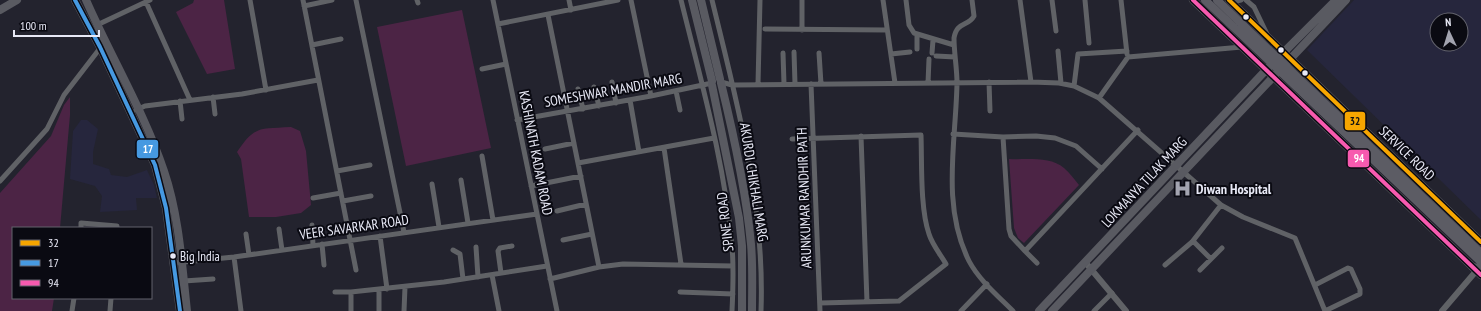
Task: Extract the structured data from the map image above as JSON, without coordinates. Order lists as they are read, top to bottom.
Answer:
{
  "streets": {
    "main road": [
      "SERVICE ROAD",
      "AKURDI CHIKHALI MARG",
      "LOKMANYA TILAK MARG",
      "SPINE ROAD"
    ],
    "street": [
      "SOMESHWAR MANDIR MARG",
      "KASHINATH KADAM ROAD",
      "ARUNKUMAR RANDHIR PATH",
      "VEER SAVARKAR ROAD"
    ]
  },
  "crossings": [
    ["SOMESHWAR MANDIR MARG", "KASHINATH KADAM ROAD"],
    ["SOMESHWAR MANDIR MARG", "SPINE ROAD"],
    ["KASHINATH KADAM ROAD", "VEER SAVARKAR ROAD"],
    ["SERVICE ROAD", "LOKMANYA TILAK MARG"]
  ],
  "places": {
    "hospital": ["Diwan Hospital"],
    "other": ["Big India"]
  },
  "lines": ["transit line 32", "transit line 17", "transit line 94"],
  "legend": ["32", "17", "94"],
  "scale_bar": "100 m",
  "north": "top"
}
